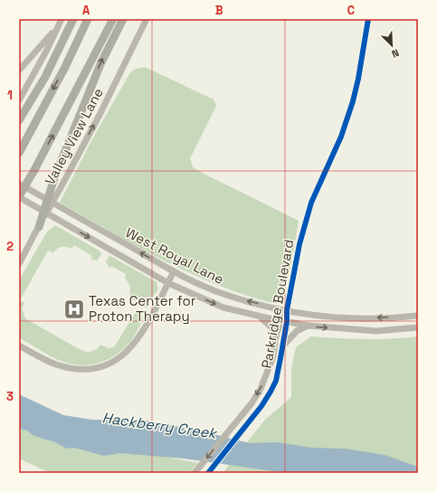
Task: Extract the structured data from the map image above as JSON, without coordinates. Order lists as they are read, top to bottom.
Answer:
{
  "streets": {
    "main road": ["Valley View Lane", "West Royal Lane", "Parkridge Boulevard"]
  },
  "crossings": [
    ["West Royal Lane", "Parkridge Boulevard"]
  ],
  "one_way": ["Valley View Lane"],
  "water": ["Hackberry Creek"],
  "places": {
    "hospital": ["Texas Center for Proton Therapy"]
  },
  "north": "bottom right",
  "grid": {
    "columns": ["A", "B", "C"],
    "rows": ["1", "2", "3"]
  }
}
